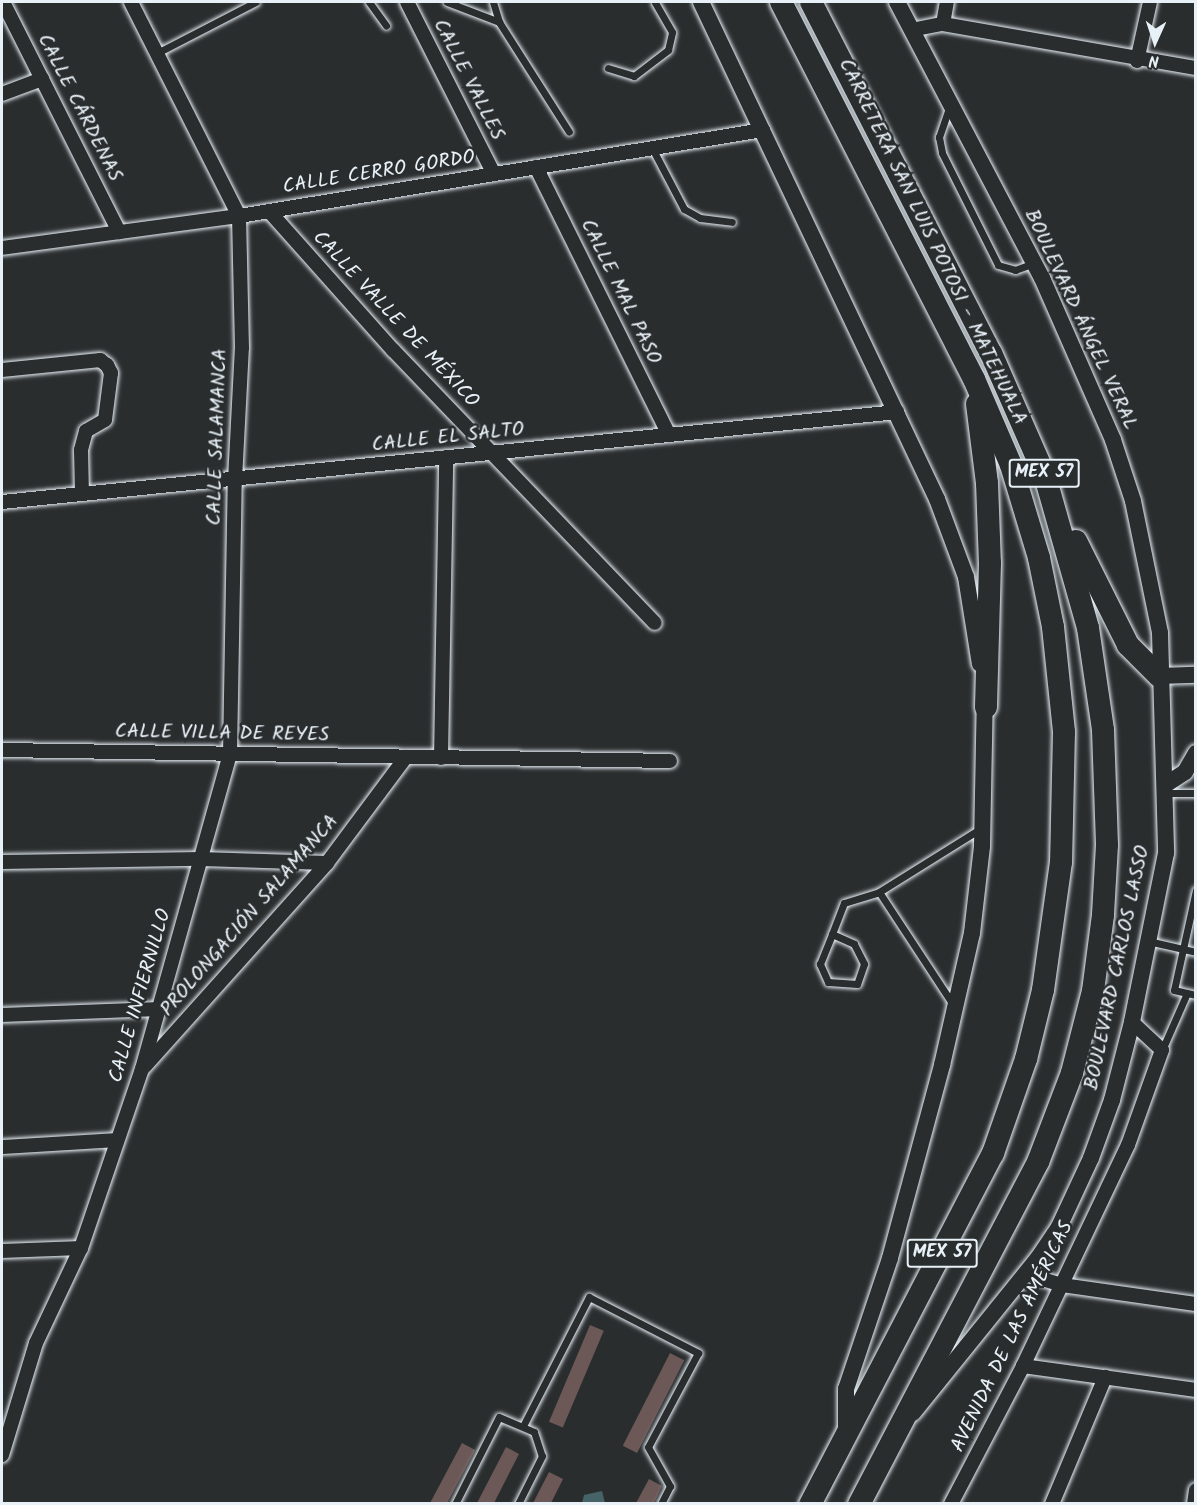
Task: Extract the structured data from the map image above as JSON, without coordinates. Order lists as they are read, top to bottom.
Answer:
{
  "streets": {
    "highway": ["CARRETERA SAN LUIS POTOSI - MATEHUALA", "MEX 57"],
    "street": [
      "CALLE VALLES",
      "CALLE CÁRDENAS",
      "CALLE CERRO GORDO",
      "CALLE MAL PASO",
      "CALLE VALLE DE MÉXICO",
      "BOULEVARD ÁNGEL VERAL",
      "CALLE SALAMANCA",
      "CALLE EL SALTO",
      "CALLE VILLA DE REYES",
      "PROLONGACIÓN SALAMANCA",
      "BOULEVARD CARLOS LASSO",
      "CALLE INFIERNILLO",
      "AVENIDA DE LAS AMÉRICAS"
    ]
  },
  "crossings": [
    ["CALLE VALLES", "CALLE CERRO GORDO"],
    ["CALLE CÁRDENAS", "CALLE CERRO GORDO"],
    ["CALLE CERRO GORDO", "CALLE MAL PASO"],
    ["CALLE CERRO GORDO", "CALLE VALLE DE MÉXICO"],
    ["CALLE CERRO GORDO", "CALLE SALAMANCA"],
    ["CARRETERA SAN LUIS POTOSI - MATEHUALA", "BOULEVARD CARLOS LASSO"],
    ["CALLE MAL PASO", "CALLE EL SALTO"],
    ["CALLE VALLE DE MÉXICO", "CALLE EL SALTO"],
    ["BOULEVARD ÁNGEL VERAL", "BOULEVARD CARLOS LASSO"],
    ["CALLE SALAMANCA", "CALLE EL SALTO"],
    ["CALLE SALAMANCA", "CALLE VILLA DE REYES"],
    ["CALLE SALAMANCA", "CALLE INFIERNILLO"],
    ["CALLE VILLA DE REYES", "PROLONGACIÓN SALAMANCA"],
    ["CALLE VILLA DE REYES", "CALLE INFIERNILLO"],
    ["PROLONGACIÓN SALAMANCA", "CALLE INFIERNILLO"]
  ],
  "north": "bottom"
}
